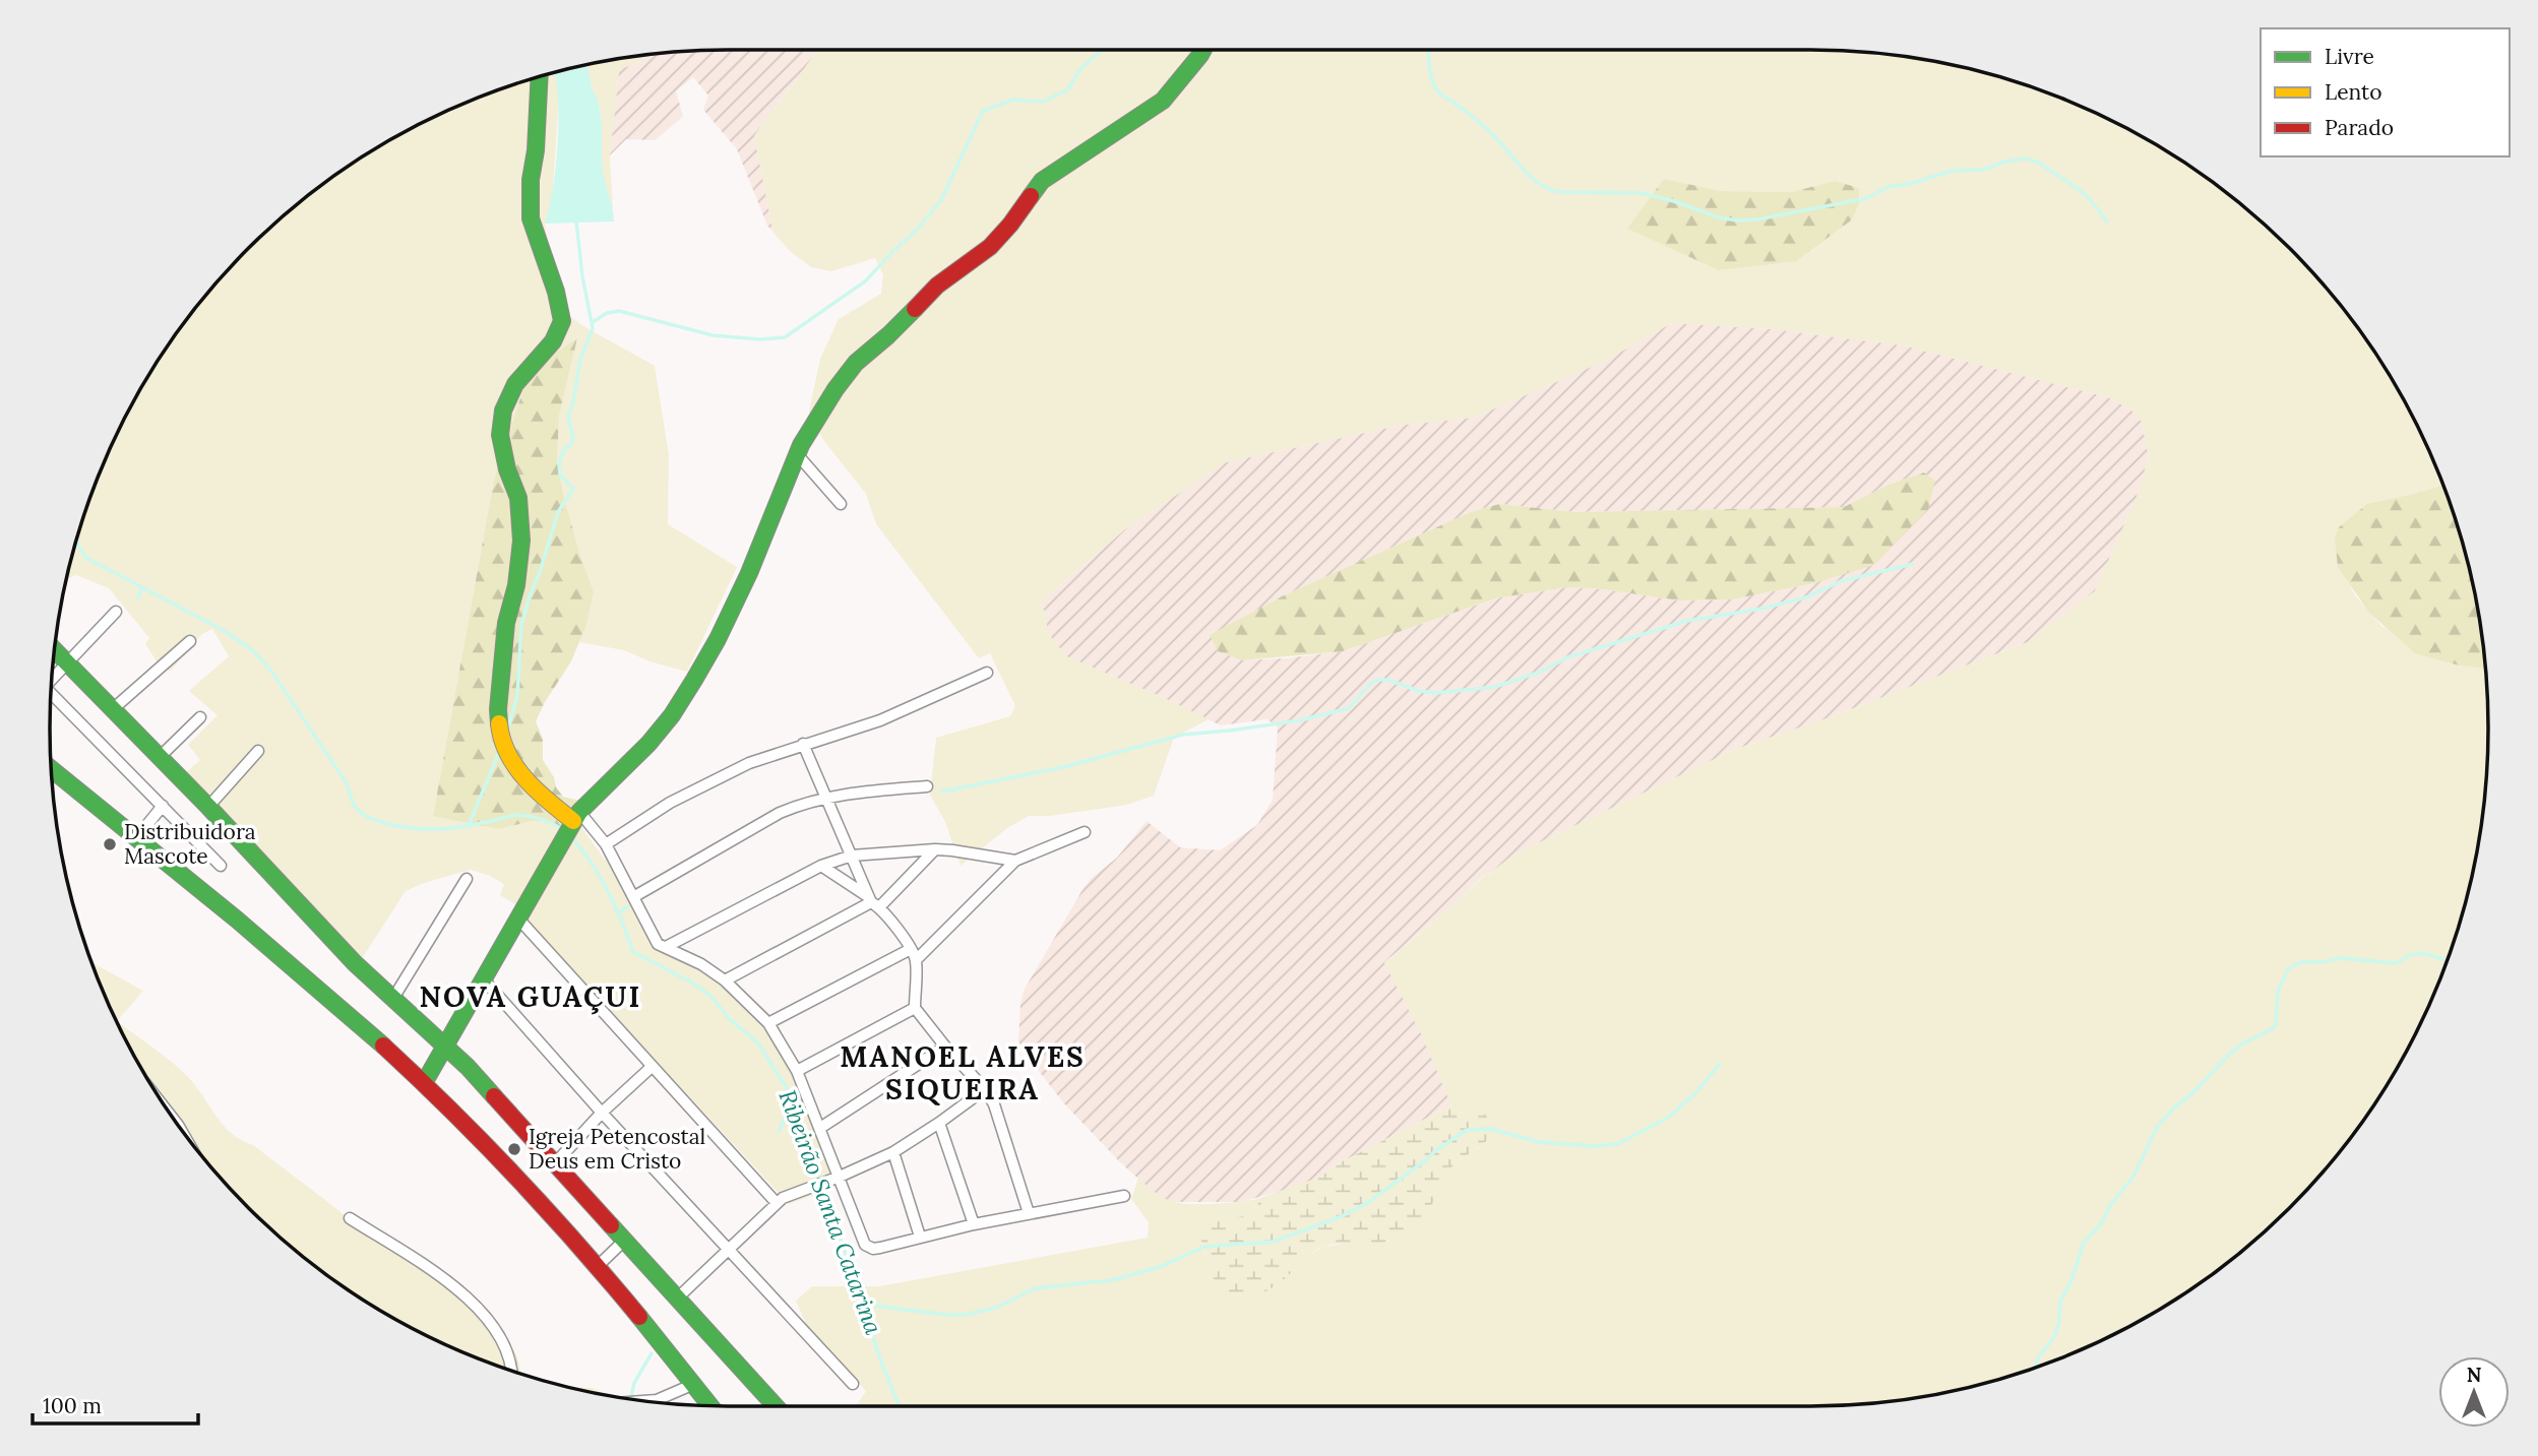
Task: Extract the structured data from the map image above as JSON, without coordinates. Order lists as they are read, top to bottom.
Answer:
{
  "districts": ["NOVA GUAÇUI", "MANOEL ALVES SIQUEIRA"],
  "water": ["Ribeirão Santa Catarina"],
  "places": ["Distribuidora Mascote", "Igreja Petencostal Deus em Cristo"],
  "legend": ["Livre", "Lento", "Parado"],
  "scale_bar": "100 m",
  "north": "top"
}
